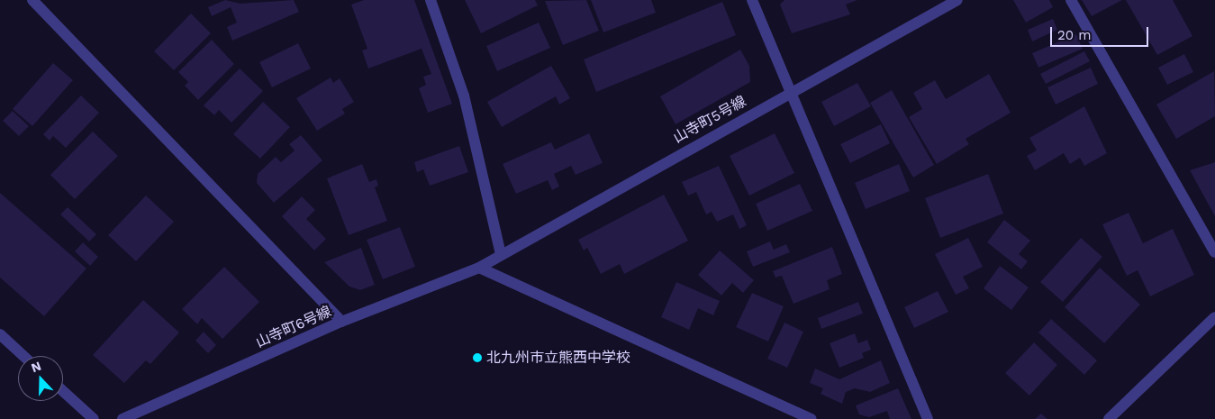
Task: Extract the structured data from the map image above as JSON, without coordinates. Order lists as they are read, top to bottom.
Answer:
{
  "streets": {
    "street": ["山寺町5号線", "山寺町6号線"]
  },
  "crossings": [
    ["山寺町5号線", "山寺町6号線"]
  ],
  "places": ["北九州市立熊西中学校"],
  "scale_bar": "20 m",
  "north": "top"
}
